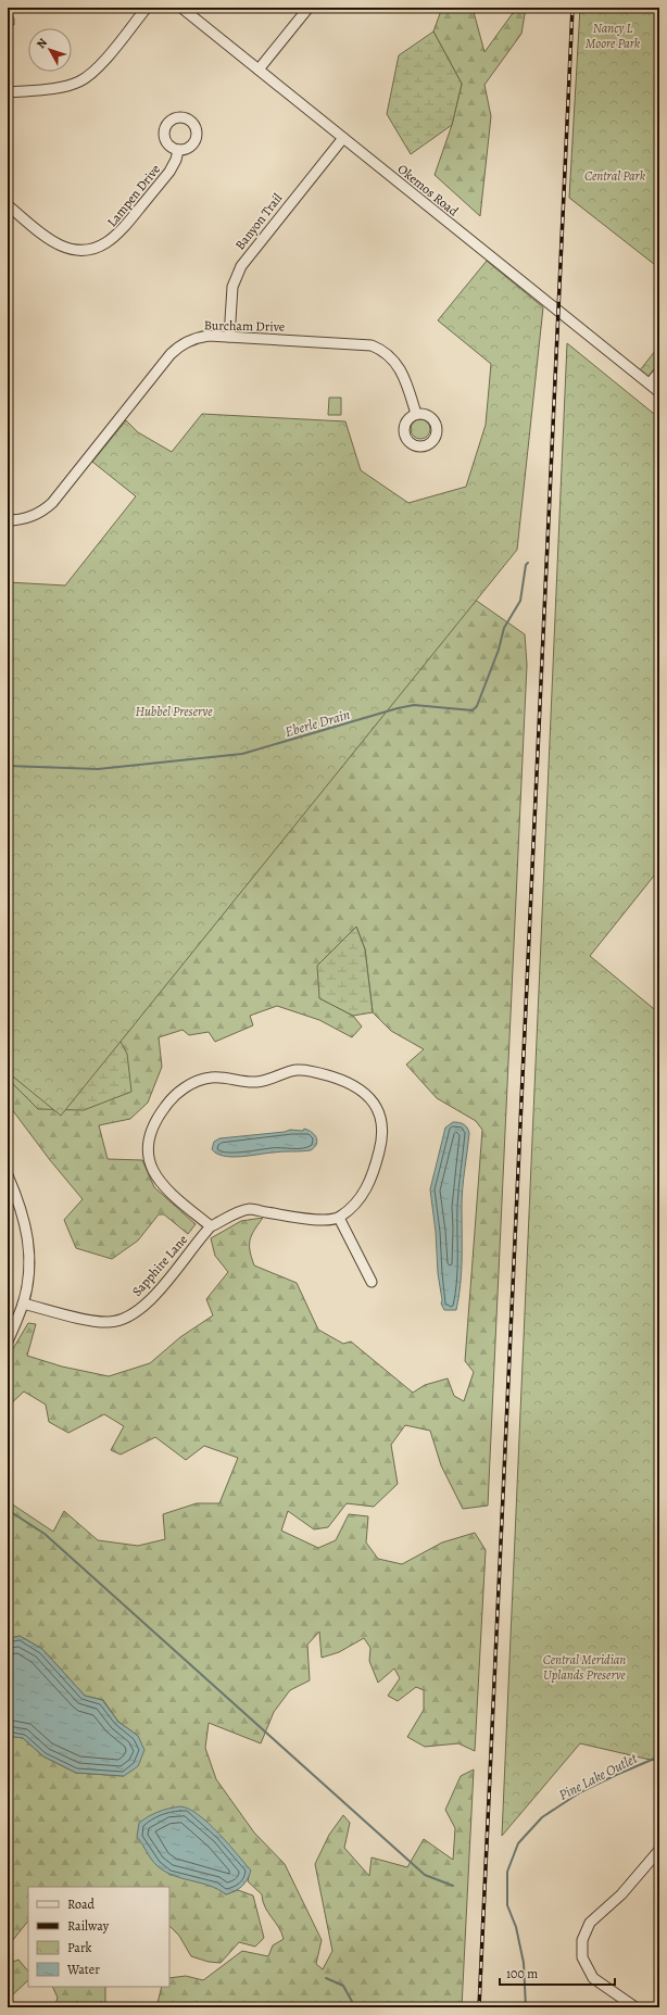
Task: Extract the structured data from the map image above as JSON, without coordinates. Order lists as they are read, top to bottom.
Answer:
{
  "streets": {
    "street": [
      "Okemos Road",
      "Lampen Drive",
      "Banyon Trail",
      "Burcham Drive",
      "Sapphire Lane"
    ]
  },
  "crossings": [
    ["Okemos Road", "Banyon Trail"],
    ["Banyon Trail", "Burcham Drive"]
  ],
  "water": ["Eberle Drain", "Pine Lake Outlet"],
  "parks": [
    "Nancy L Moore Park",
    "Central Park",
    "Hubbel Preserve",
    "Central Meridian Uplands Preserve"
  ],
  "legend": [
    "Road",
    "Railway",
    "Park",
    "Water"
  ],
  "scale_bar": "100 m",
  "north": "top left"
}
